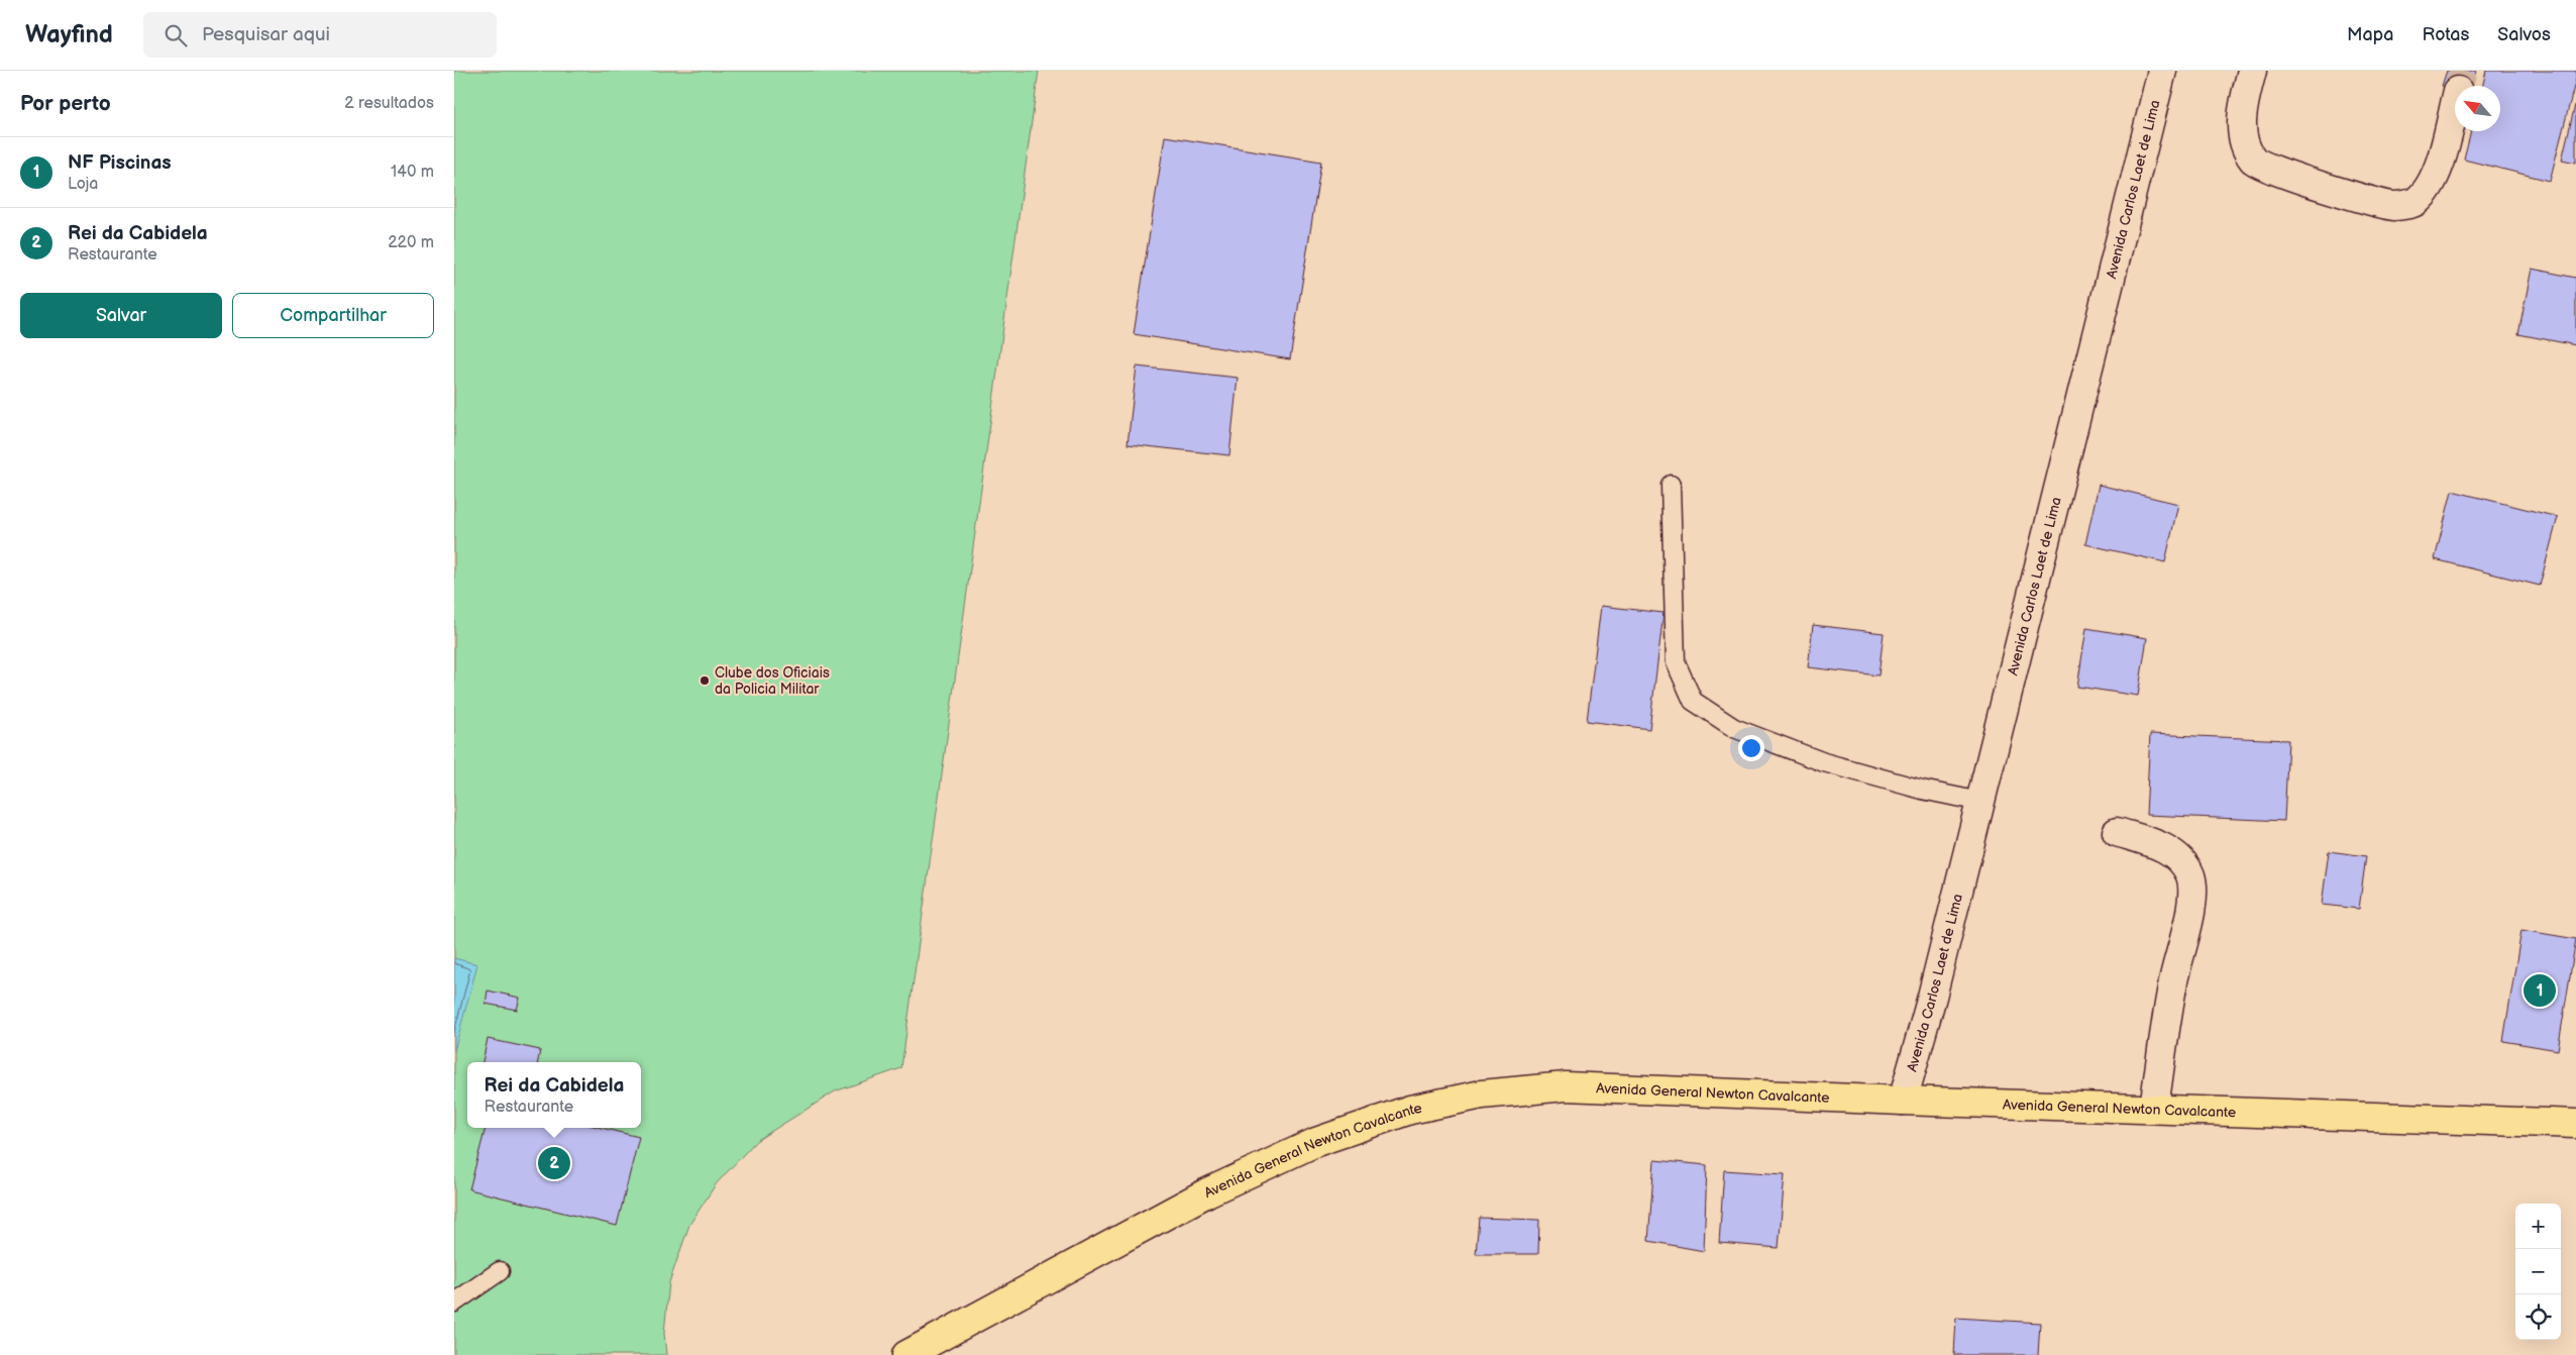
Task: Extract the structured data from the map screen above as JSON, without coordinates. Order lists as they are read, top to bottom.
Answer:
{
  "streets": {
    "main road": ["Avenida General Newton Cavalcante"],
    "street": ["Avenida Carlos Laet de Lima"]
  },
  "crossings": [
    ["Avenida Carlos Laet de Lima", "Avenida General Newton Cavalcante"]
  ],
  "places": ["Clube dos Oficiais da Policia Militar"],
  "north": "top left",
  "page": {
    "header": "Wayfind",
    "search": "Pesquisar aqui",
    "nav": ["Mapa", "Rotas", "Salvos"],
    "heading": ["Por perto", "2 resultados"],
    "list": [
      {
        "mark": "1",
        "name": "NF Piscinas",
        "note": "Loja",
        "value": "140 m"
      },
      {
        "mark": "2",
        "name": "Rei da Cabidela",
        "note": "Restaurante",
        "value": "220 m"
      }
    ],
    "buttons": ["Salvar", "Compartilhar"],
    "pins": ["1", "2"],
    "popup": ["Rei da Cabidela", "Restaurante"],
    "map_buttons": ["+", "−"]
  }
}
